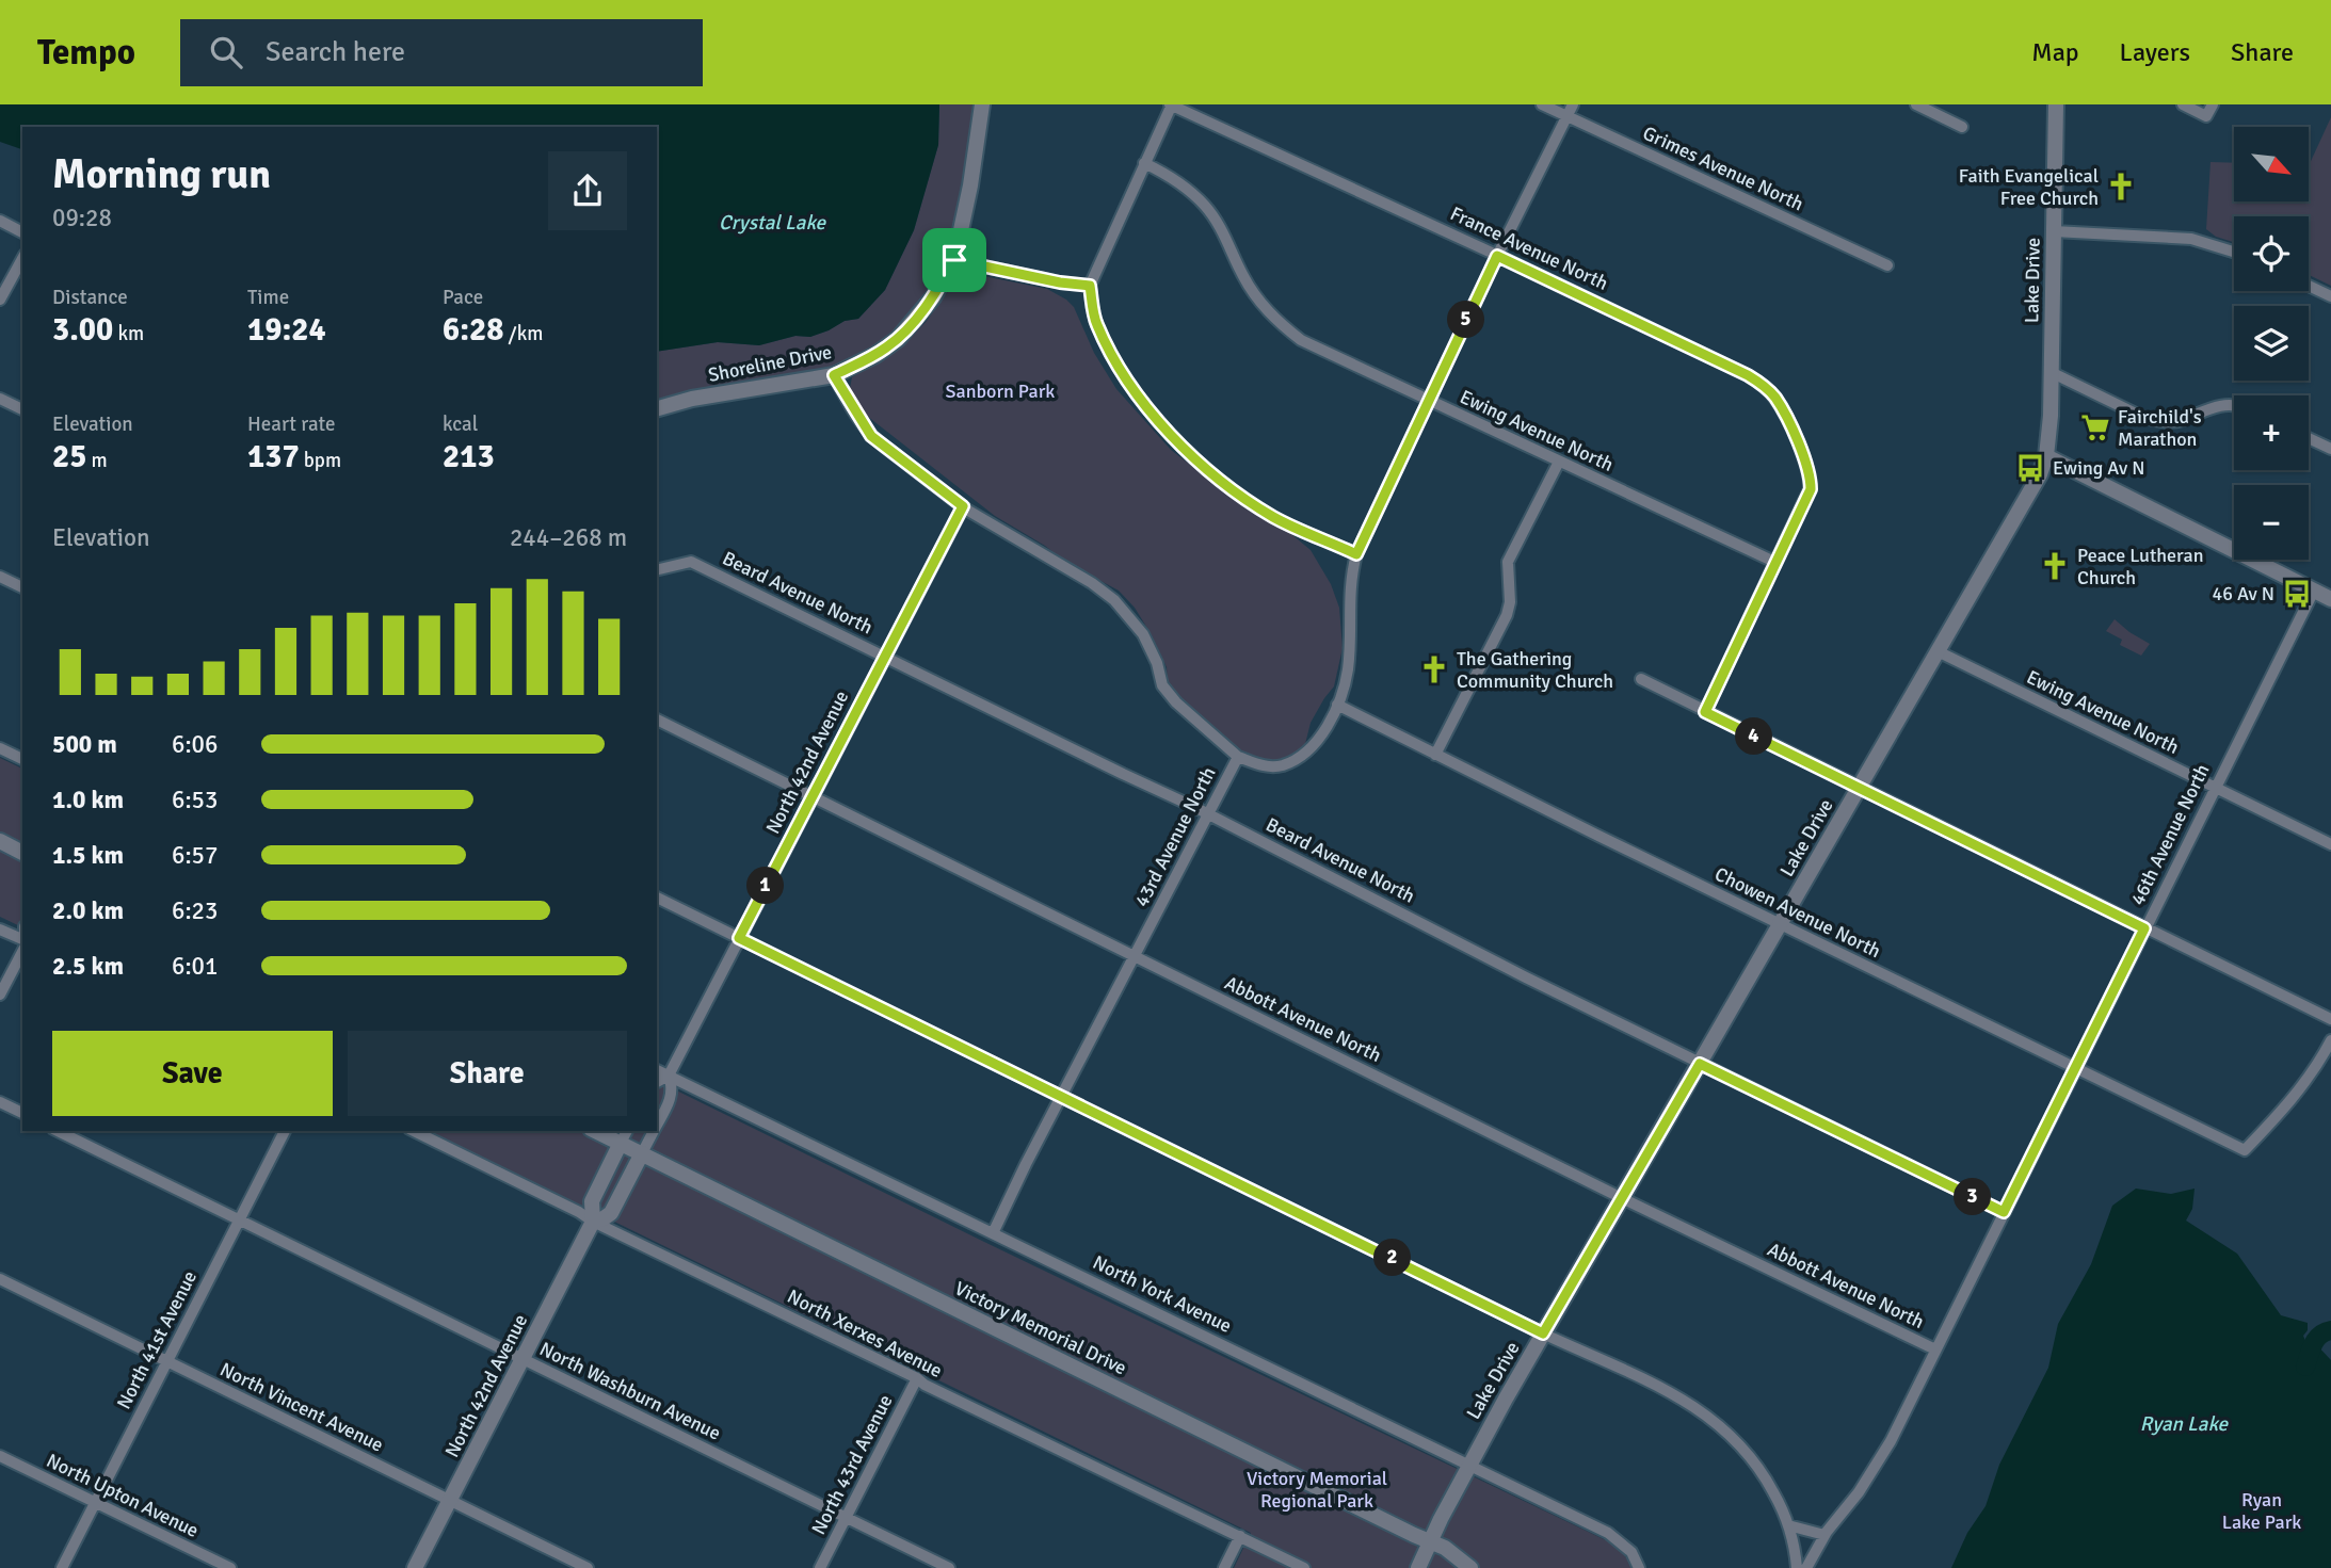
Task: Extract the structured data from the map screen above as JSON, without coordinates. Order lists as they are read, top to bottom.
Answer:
{
  "streets": {
    "street": [
      "Grimes Avenue North",
      "France Avenue North",
      "Lake Drive",
      "Shoreline Drive",
      "Ewing Avenue North",
      "Beard Avenue North",
      "North 42nd Avenue",
      "46th Avenue North",
      "43rd Avenue North",
      "Chowen Avenue North",
      "Abbott Avenue North",
      "North York Avenue",
      "Victory Memorial Drive",
      "North Xerxes Avenue",
      "North 41st Avenue",
      "North Washburn Avenue",
      "North Vincent Avenue",
      "North 43rd Avenue",
      "North Upton Avenue"
    ]
  },
  "crossings": [
    ["Grimes Avenue North", "43rd Avenue North"],
    ["France Avenue North", "Ewing Avenue North"],
    ["France Avenue North", "43rd Avenue North"],
    ["Lake Drive", "Ewing Avenue North"],
    ["Lake Drive", "Beard Avenue North"],
    ["Lake Drive", "Chowen Avenue North"],
    ["Lake Drive", "Abbott Avenue North"],
    ["Lake Drive", "North York Avenue"],
    ["Lake Drive", "Victory Memorial Drive"],
    ["Ewing Avenue North", "46th Avenue North"],
    ["Ewing Avenue North", "43rd Avenue North"],
    ["Beard Avenue North", "North 42nd Avenue"],
    ["Beard Avenue North", "46th Avenue North"],
    ["Beard Avenue North", "43rd Avenue North"],
    ["North 42nd Avenue", "Abbott Avenue North"],
    ["North 42nd Avenue", "North York Avenue"],
    ["North 42nd Avenue", "Victory Memorial Drive"],
    ["North 42nd Avenue", "North Xerxes Avenue"],
    ["North 42nd Avenue", "North Washburn Avenue"],
    ["North 42nd Avenue", "North Vincent Avenue"],
    ["46th Avenue North", "Chowen Avenue North"],
    ["46th Avenue North", "Abbott Avenue North"],
    ["43rd Avenue North", "Chowen Avenue North"],
    ["43rd Avenue North", "Abbott Avenue North"],
    ["43rd Avenue North", "North York Avenue"],
    ["North Xerxes Avenue", "North 43rd Avenue"],
    ["North 41st Avenue", "North Washburn Avenue"],
    ["North 41st Avenue", "North Vincent Avenue"],
    ["North 41st Avenue", "North Upton Avenue"],
    ["North Washburn Avenue", "North 43rd Avenue"]
  ],
  "water": ["Crystal Lake", "Ryan Lake"],
  "parks": ["Sanborn Park", "Victory Memorial Regional Park", "Ryan Lake Park"],
  "places": {
    "church": ["Faith Evangelical Free Church", "Peace Lutheran Church", "The Gathering Community Church"],
    "supermarket": ["Fairchild's Marathon"],
    "bus stop": ["Ewing Av N", "46 Av N"]
  },
  "north": "bottom right",
  "page": {
    "header": "Tempo",
    "search": "Search here",
    "nav": ["Map", "Layers", "Share"],
    "map_buttons": ["+", "−"],
    "heading": ["Morning run", "09:28"],
    "stats": [
      ["Distance", "3.00 km"],
      ["Time", "19:24"],
      ["Pace", "6:28 /km"],
      ["Elevation", "25 m"],
      ["Heart rate", "137 bpm"],
      ["kcal", "213"]
    ],
    "pins": [
      "5",
      "4",
      "1",
      "3",
      "2"
    ],
    "chart": ["Elevation", "244–268 m"],
    "list": [
      {
        "name": "500 m",
        "note": "6:06"
      },
      {
        "name": "1.0 km",
        "note": "6:53"
      },
      {
        "name": "1.5 km",
        "note": "6:57"
      },
      {
        "name": "2.0 km",
        "note": "6:23"
      },
      {
        "name": "2.5 km",
        "note": "6:01"
      }
    ],
    "buttons": ["Save", "Share"]
  }
}
